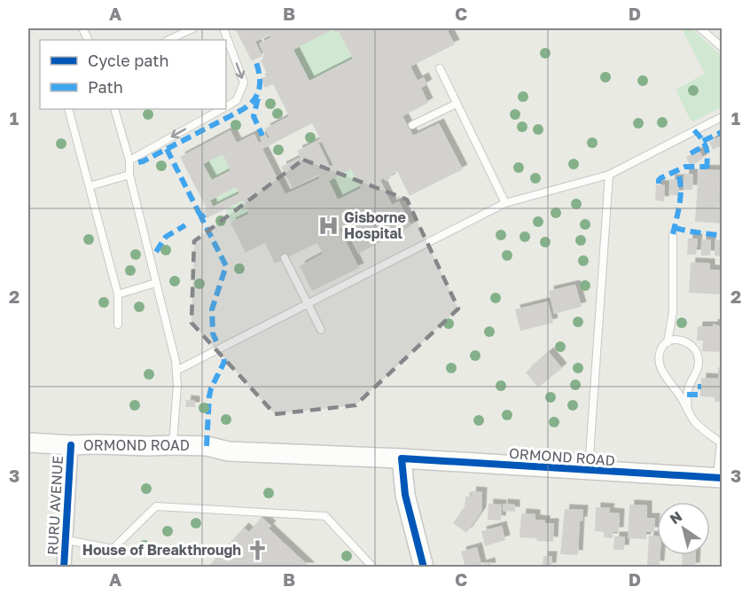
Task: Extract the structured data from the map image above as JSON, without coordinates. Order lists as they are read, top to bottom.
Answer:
{
  "streets": {
    "main road": ["ORMOND ROAD"],
    "street": ["RURU AVENUE"]
  },
  "crossings": [
    ["ORMOND ROAD", "RURU AVENUE"]
  ],
  "places": {
    "hospital": ["Gisborne Hospital"],
    "church": ["House of Breakthrough"]
  },
  "legend": ["Cycle path", "Path"],
  "north": "top left",
  "grid": {
    "columns": [
      "A",
      "B",
      "C",
      "D"
    ],
    "rows": ["1", "2", "3"]
  }
}
